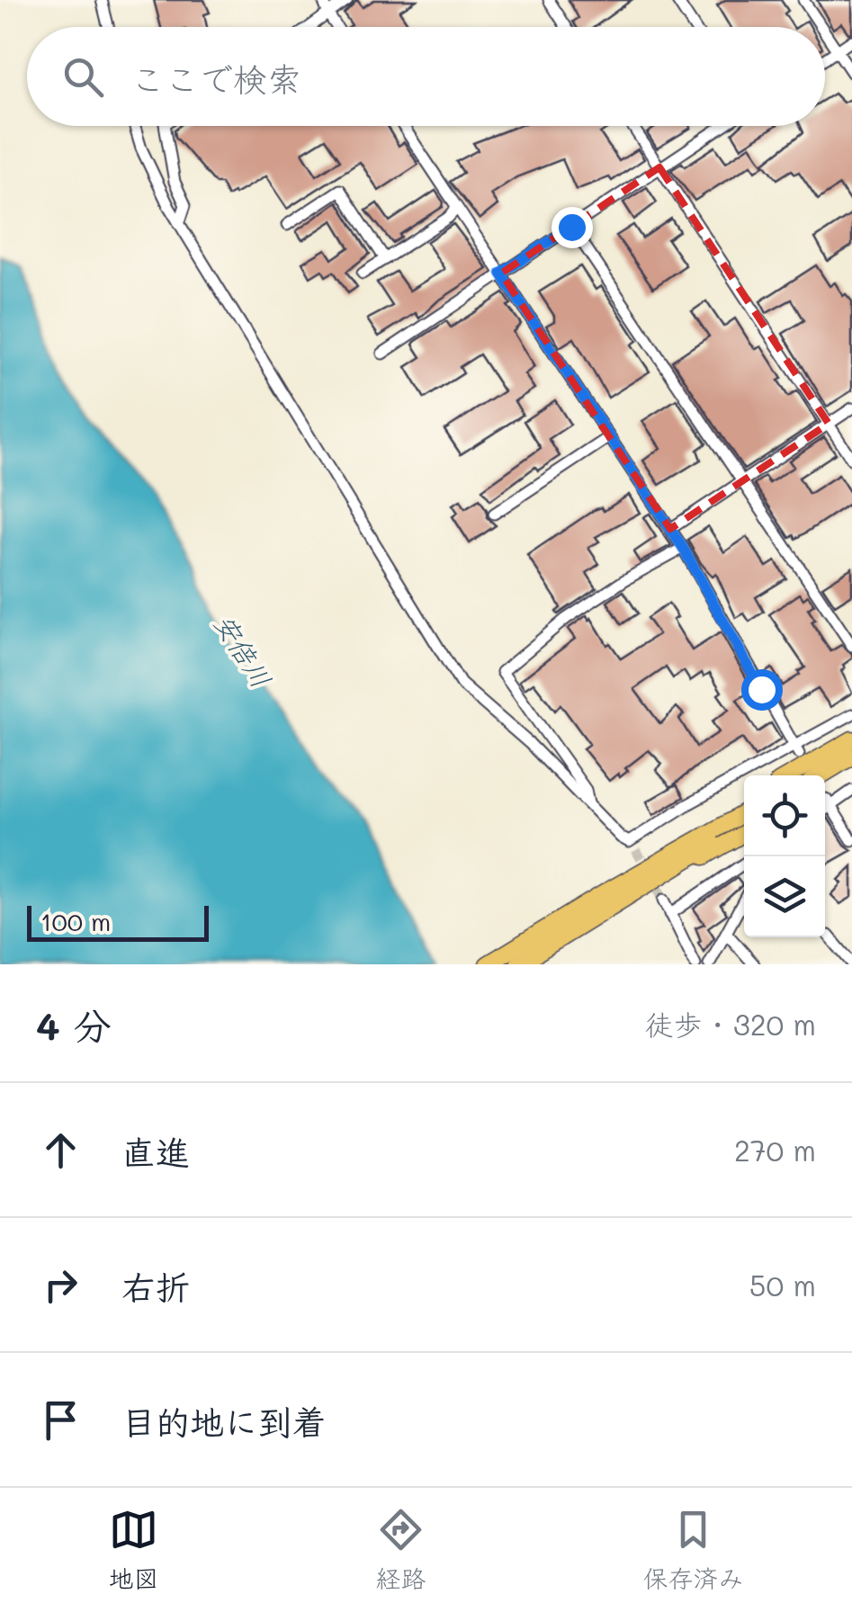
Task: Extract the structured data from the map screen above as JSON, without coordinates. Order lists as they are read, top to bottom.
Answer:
{
  "water": ["安倍川"],
  "scale_bar": "100 m",
  "page": {
    "search": "ここで検索",
    "scale": "100 m",
    "heading": ["4 分", "徒歩 · 320 m"],
    "list": [
      ["直進", "270 m"],
      ["右折", "50 m"],
      "目的地に到着"
    ],
    "nav": ["地図", "経路", "保存済み"]
  }
}
